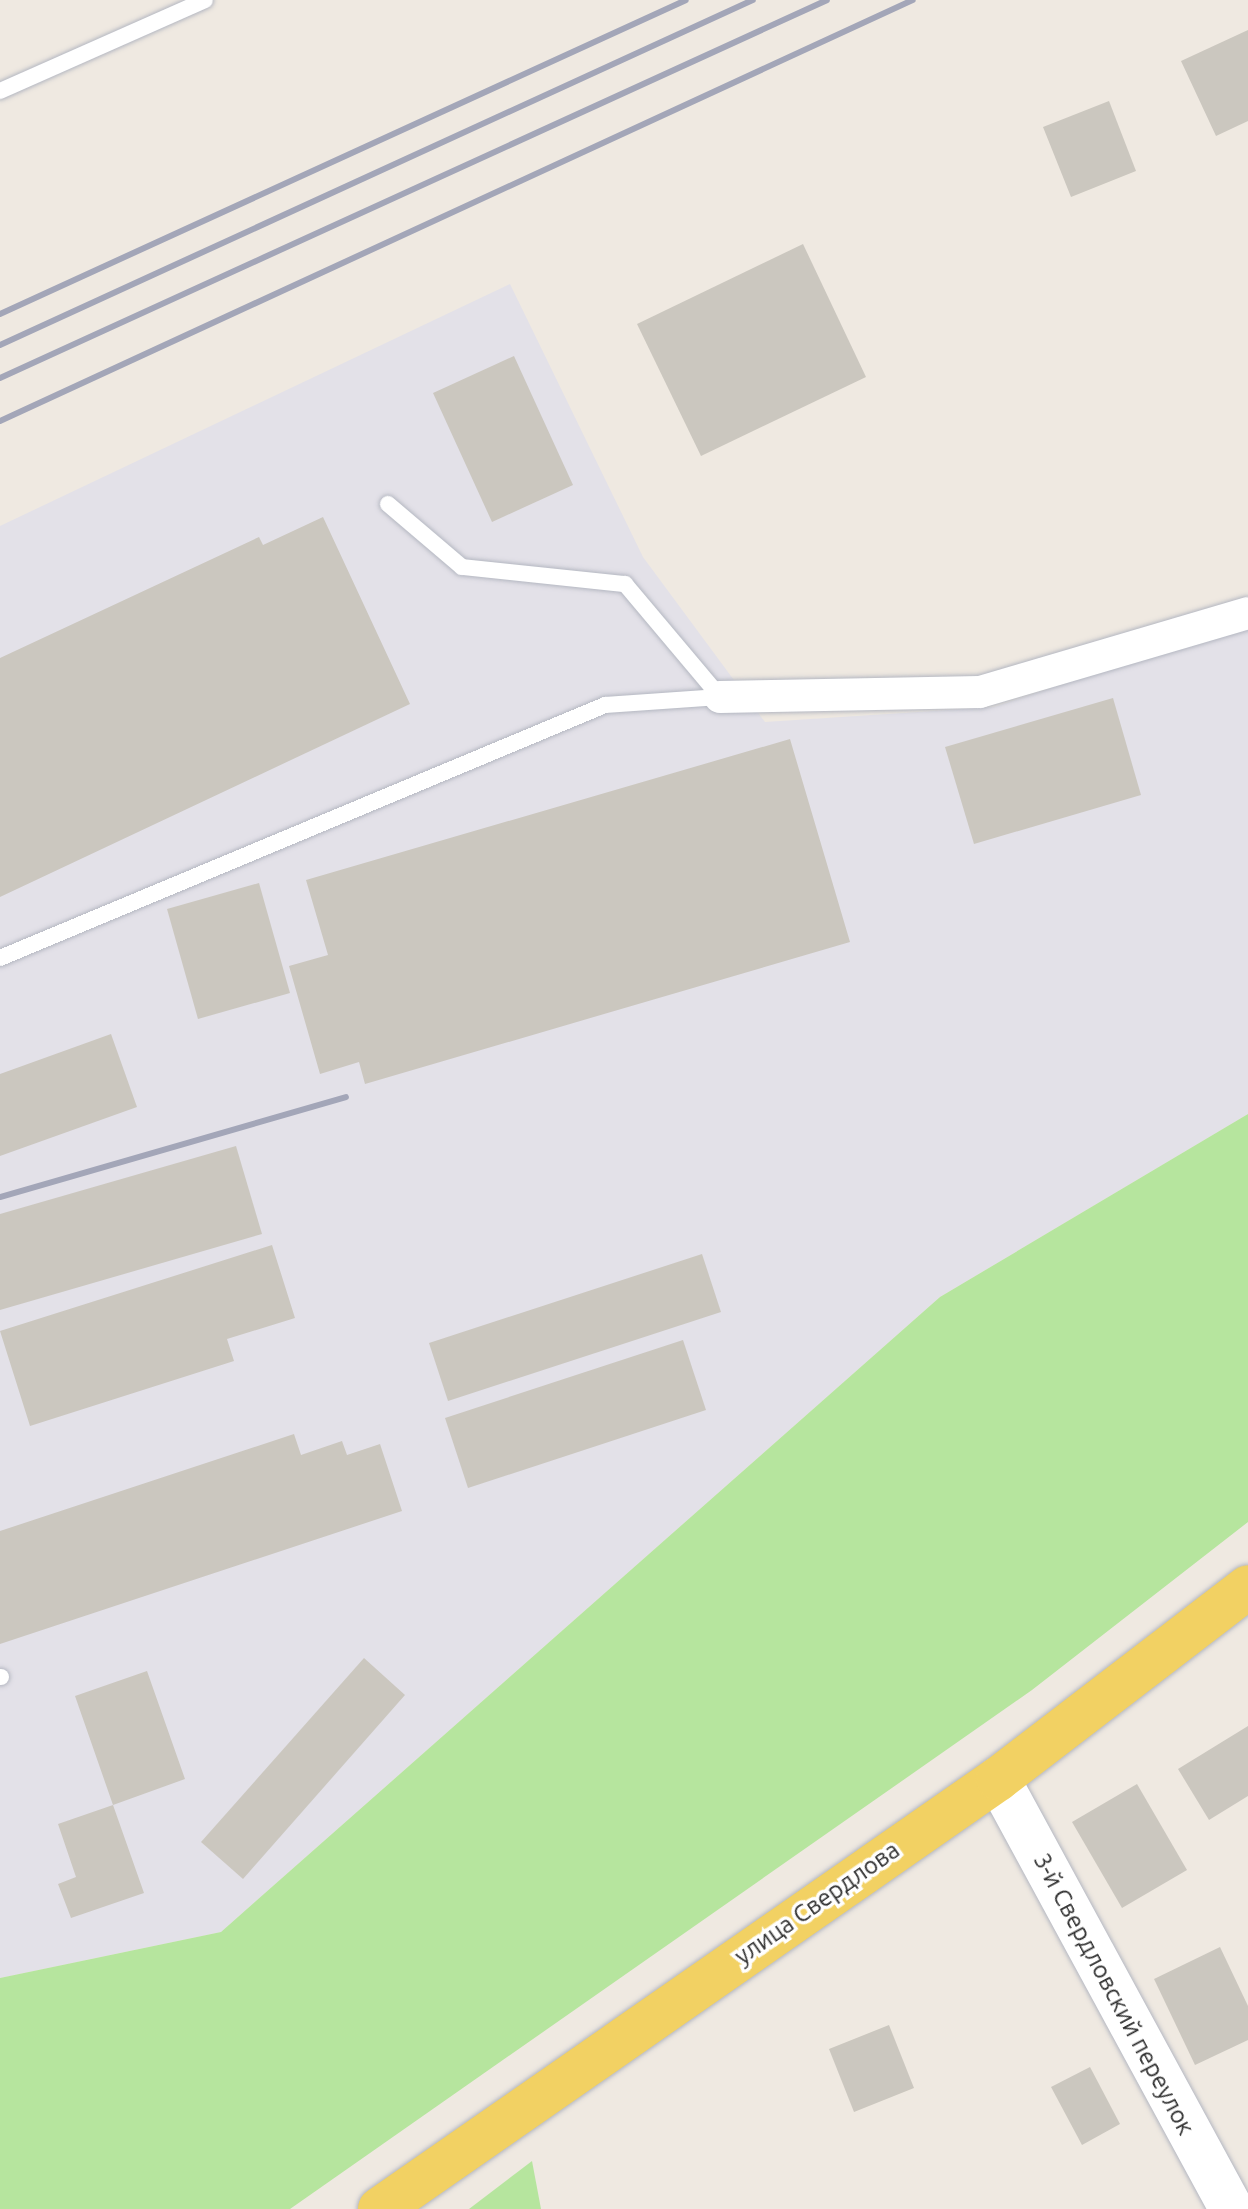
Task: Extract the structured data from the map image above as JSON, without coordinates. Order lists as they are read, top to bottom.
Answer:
{
  "streets": {
    "main road": ["улица Свердлова", "3-й Свердловский переулок"]
  },
  "crossings": [
    ["улица Свердлова", "3-й Свердловский переулок"]
  ]
}
